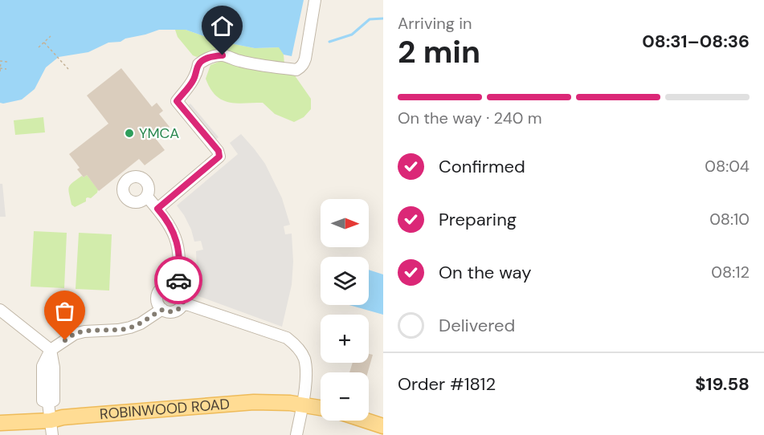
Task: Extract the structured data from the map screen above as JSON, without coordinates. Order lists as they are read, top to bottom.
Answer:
{
  "streets": {
    "main road": ["ROBINWOOD ROAD"]
  },
  "places": ["YMCA"],
  "north": "right",
  "page": {
    "heading": ["2 min", "Arriving in", "08:31–08:36"],
    "panel": ["Order #1812", "$19.58"],
    "bar": "On the way · 240 m",
    "list": [
      ["Confirmed", "08:04"],
      ["Preparing", "08:10"],
      ["On the way", "08:12"],
      "Delivered"
    ],
    "map_buttons": ["+", "−"]
  }
}
